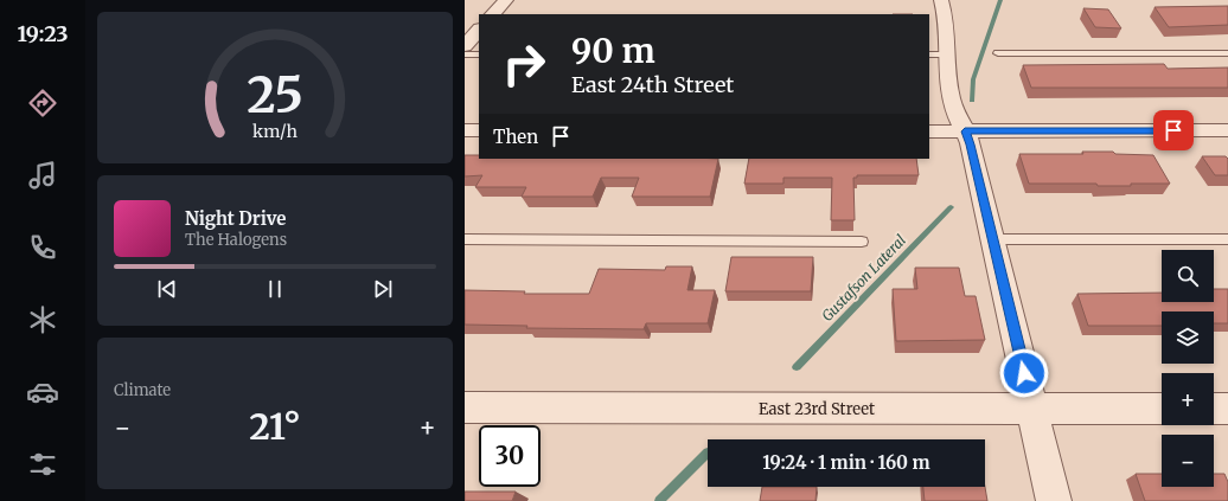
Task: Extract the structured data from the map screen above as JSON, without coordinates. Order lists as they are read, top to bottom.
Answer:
{
  "streets": {
    "street": ["East 23rd Street"]
  },
  "water": ["Gustafson Lateral"],
  "page": {
    "tabs": "19:23",
    "turn": ["90 m", "East 24th Street"],
    "then": "Then",
    "song": ["Night Drive", "The Halogens"],
    "map_buttons": ["+", "−"],
    "tile": "Climate",
    "heat": ["−", "21°", "+"],
    "limit": "30",
    "trip": "19:24 · 1 min · 160 m",
    "gauge": ["25", "km/h"]
  }
}
